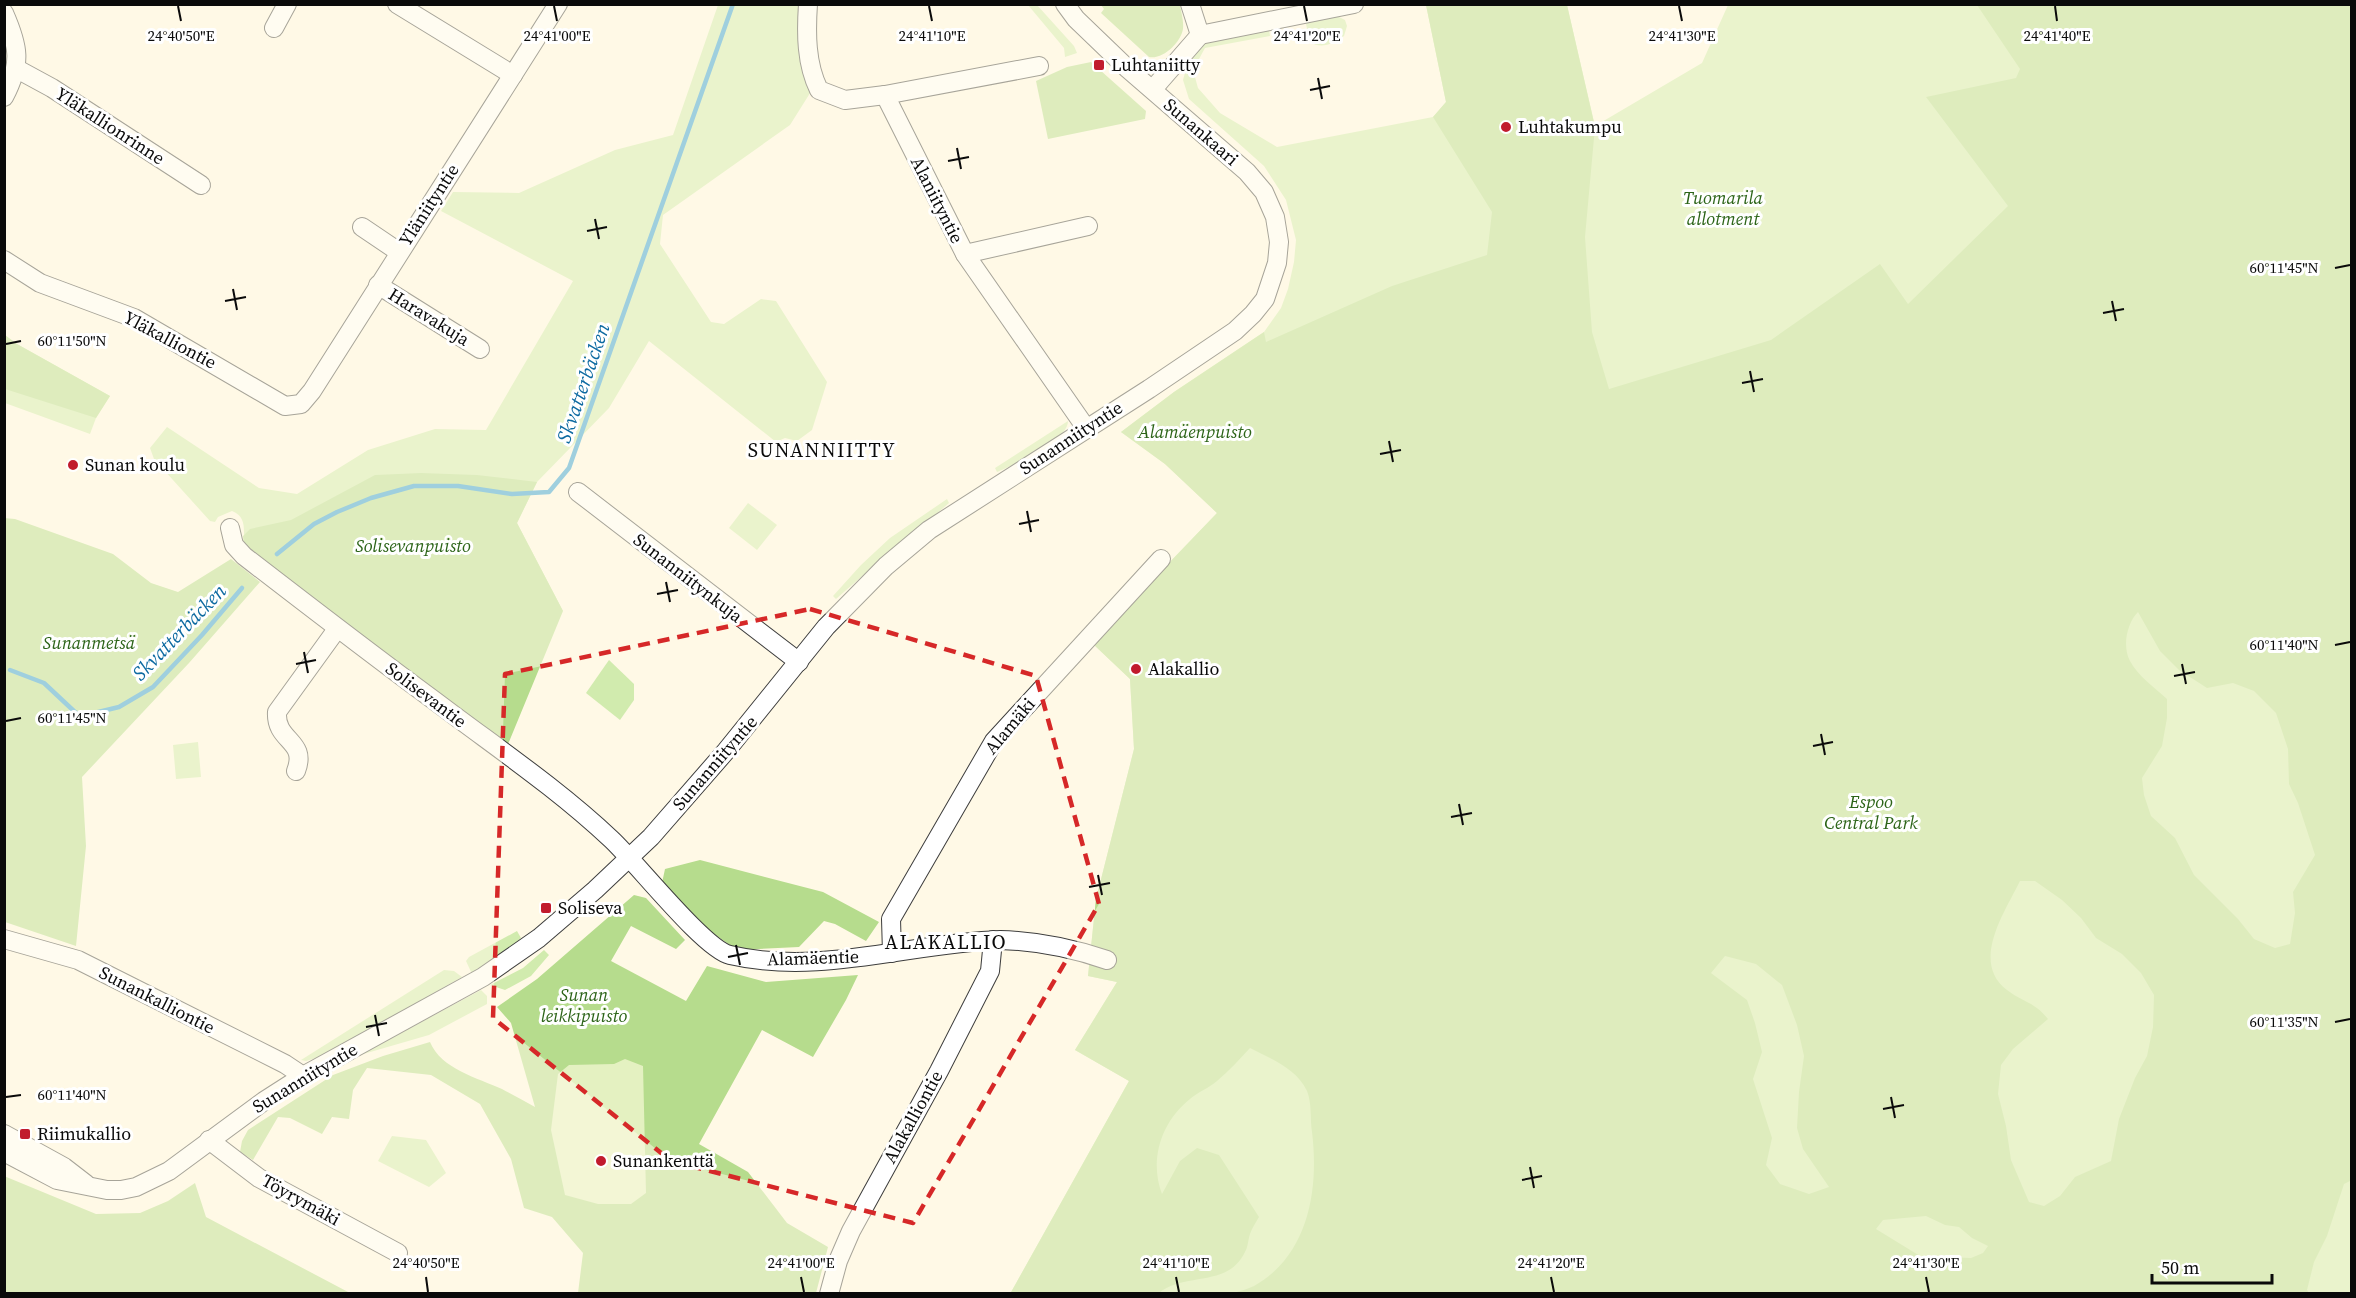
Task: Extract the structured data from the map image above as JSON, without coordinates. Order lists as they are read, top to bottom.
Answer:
{
  "streets": {
    "street": [
      "Yläkallionrinne",
      "Sunankaari",
      "Alaniityntie",
      "Yläniityntie",
      "Haravakuja",
      "Yläkalliontie",
      "Sunanniityntie",
      "Sunanniitynkuja",
      "Solisevantie",
      "Alamäki",
      "Alamäentie",
      "Sunankalliontie",
      "Alakalliontie",
      "Töyrymäki"
    ]
  },
  "crossings": [
    ["Sunankaari", "Sunanniityntie"],
    ["Alaniityntie", "Sunanniityntie"],
    ["Yläniityntie", "Haravakuja"],
    ["Yläniityntie", "Yläkalliontie"],
    ["Sunanniityntie", "Sunanniitynkuja"],
    ["Sunanniityntie", "Solisevantie"],
    ["Sunanniityntie", "Alamäentie"],
    ["Sunanniityntie", "Sunankalliontie"],
    ["Sunanniityntie", "Töyrymäki"],
    ["Solisevantie", "Alamäentie"],
    ["Alamäki", "Alamäentie"],
    ["Alamäentie", "Alakalliontie"]
  ],
  "districts": ["SUNANNIITTY", "ALAKALLIO"],
  "water": ["Skvatterbäcken"],
  "parks": [
    "Tuomarila allotment",
    "Alamäenpuisto",
    "Solisevanpuisto",
    "Sunanmetsä",
    "Espoo Central Park",
    "Sunan leikkipuisto"
  ],
  "places": {
    "transit": ["Luhtaniitty", "Soliseva", "Riimukallio"],
    "other": [
      "Luhtakumpu",
      "Sunan koulu",
      "Alakallio",
      "Sunankenttä"
    ]
  },
  "scale_bar": "50 m",
  "coordinates": [
    "24°40'50\"E",
    "24°41'00\"E",
    "24°41'10\"E",
    "24°41'20\"E",
    "24°41'30\"E",
    "24°41'40\"E",
    "60°11'45\"N",
    "60°11'50\"N",
    "60°11'40\"N",
    "60°11'35\"N"
  ]
}
